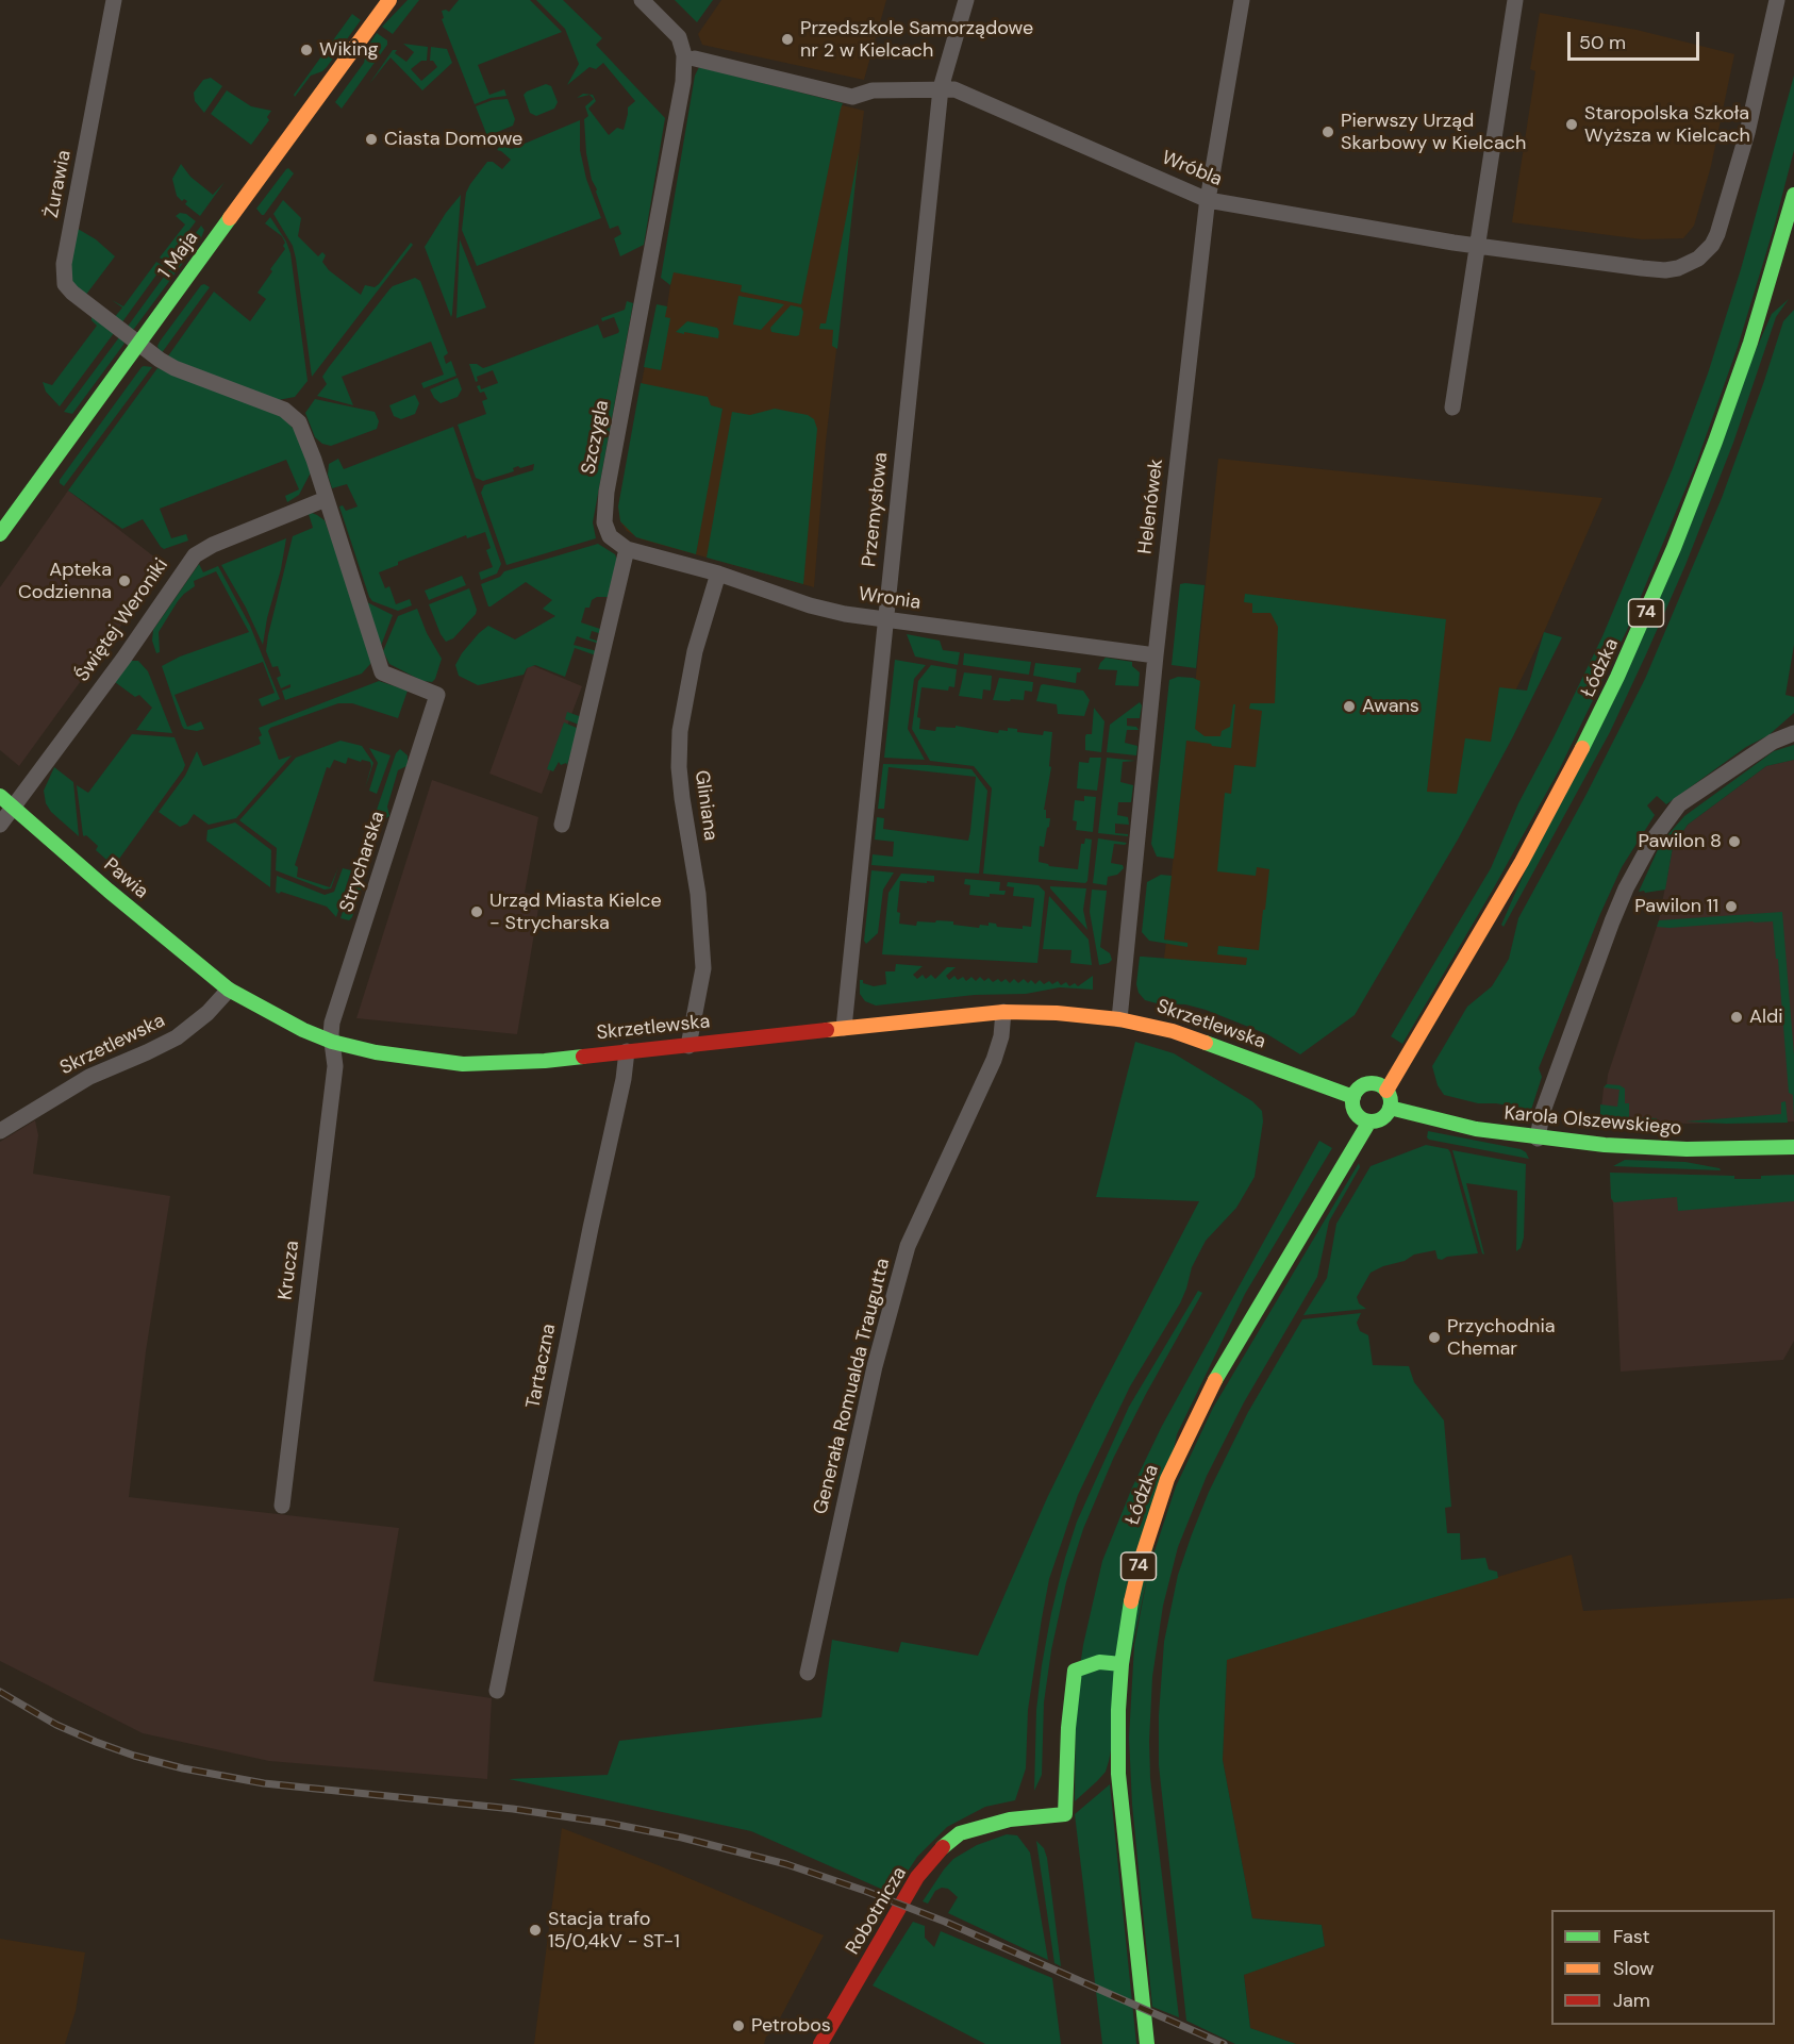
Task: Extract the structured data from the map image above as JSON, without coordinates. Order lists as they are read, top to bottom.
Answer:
{
  "streets": {
    "street": [
      "Wróbla",
      "Żurawia",
      "1 Maja",
      "Szczygla",
      "Helenówek",
      "Przemysłowa",
      "Wronia",
      "74",
      "Świętej Weroniki",
      "Łódzka",
      "Gliniana",
      "Strycharska",
      "Pawia",
      "Skrzetlewska",
      "Karola Olszewskiego",
      "Krucza",
      "Tartaczna",
      "Generała Romualda Traugutta",
      "Robotnicza"
    ]
  },
  "crossings": [
    ["Wróbla", "Helenówek"],
    ["Wróbla", "Przemysłowa"],
    ["Żurawia", "1 Maja"],
    ["Szczygla", "Wronia"],
    ["Helenówek", "Wronia"],
    ["Helenówek", "Skrzetlewska"],
    ["Przemysłowa", "Wronia"],
    ["Przemysłowa", "Skrzetlewska"],
    ["Wronia", "Gliniana"],
    ["74", "Łódzka"],
    ["74", "Skrzetlewska"],
    ["74", "Karola Olszewskiego"],
    ["Świętej Weroniki", "Strycharska"],
    ["Świętej Weroniki", "Pawia"],
    ["Łódzka", "Skrzetlewska"],
    ["Łódzka", "Karola Olszewskiego"],
    ["Łódzka", "Robotnicza"],
    ["Gliniana", "Skrzetlewska"],
    ["Strycharska", "Skrzetlewska"],
    ["Strycharska", "Krucza"],
    ["Pawia", "Skrzetlewska"],
    ["Skrzetlewska", "Karola Olszewskiego"],
    ["Skrzetlewska", "Krucza"],
    ["Skrzetlewska", "Tartaczna"],
    ["Skrzetlewska", "Generała Romualda Traugutta"]
  ],
  "places": [
    "Przedszkole Samorządowe nr 2 w Kielcach",
    "Wiking",
    "Staropolska Szkoła Wyższa w Kielcach",
    "Pierwszy Urząd Skarbowy w Kielcach",
    "Ciasta Domowe",
    "Apteka Codzienna",
    "Awans",
    "Pawilon 8",
    "Pawilon 11",
    "Urząd Miasta Kielce - Strycharska",
    "Aldi",
    "Przychodnia Chemar",
    "Stacja trafo 15/0,4kV - ST-1",
    "Petrobos"
  ],
  "legend": ["Fast", "Slow", "Jam"],
  "scale_bar": "50 m"
}
